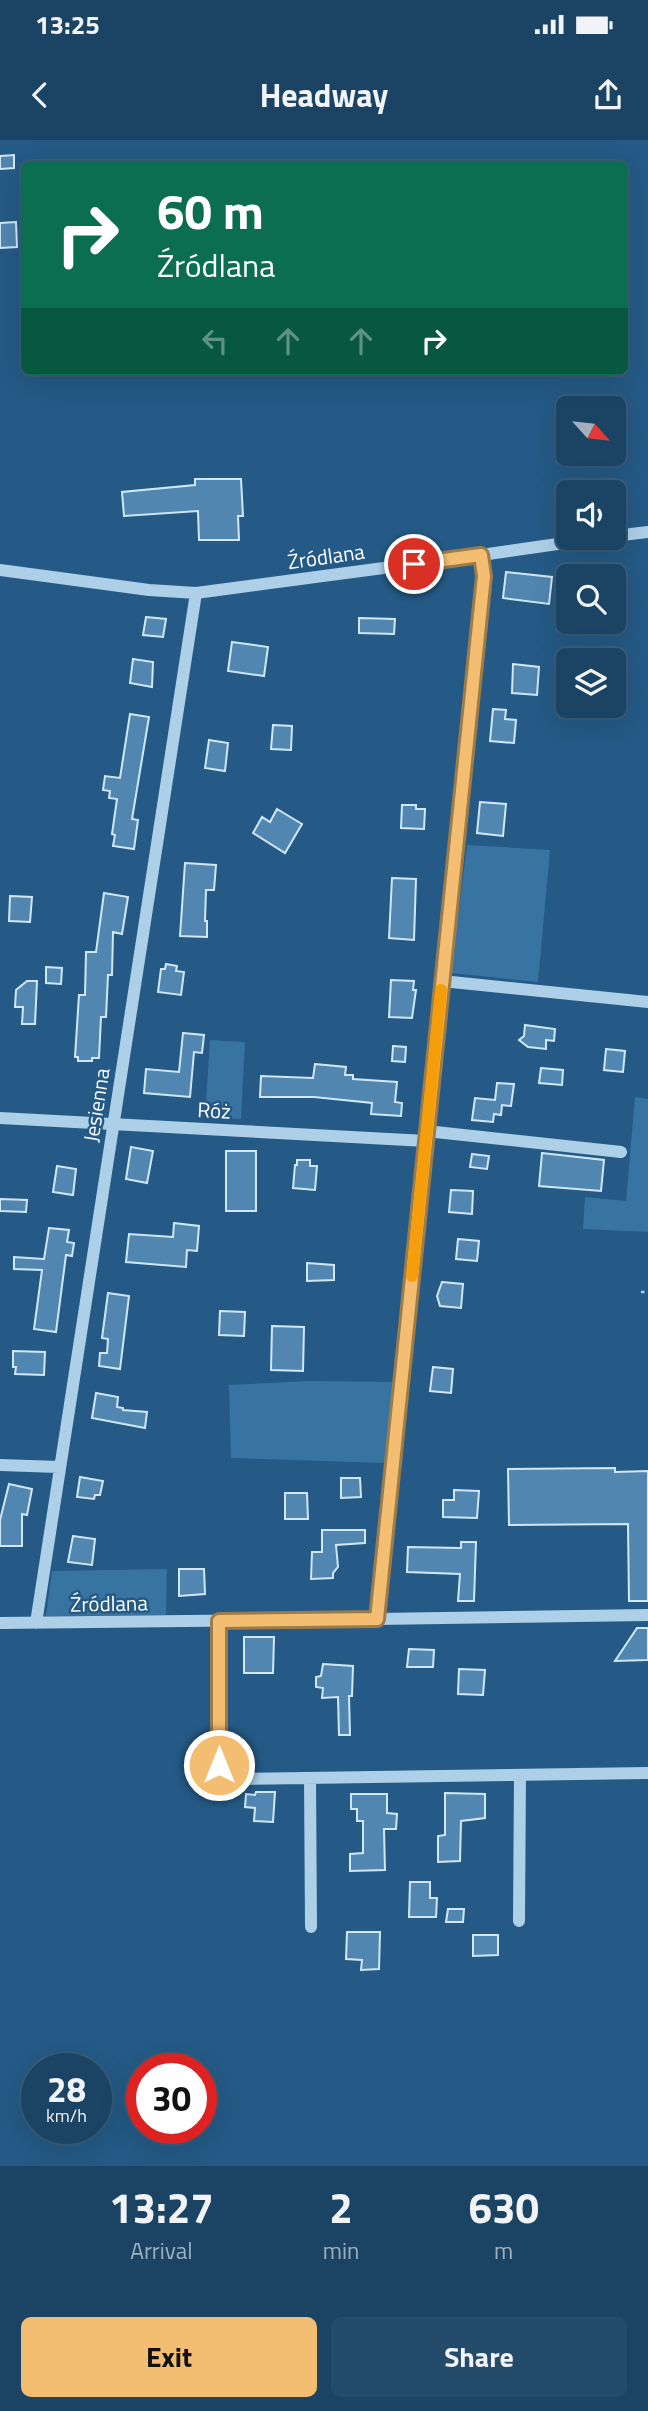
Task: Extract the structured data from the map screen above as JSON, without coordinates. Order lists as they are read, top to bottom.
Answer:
{
  "streets": {
    "street": ["Źródlana", "Jesienna", "Róż"]
  },
  "crossings": [
    ["Źródlana", "Jesienna"],
    ["Jesienna", "Róż"]
  ],
  "north": "bottom right",
  "page": {
    "status": "13:25",
    "header": "Headway",
    "turn": ["60 m", "Źródlana"],
    "speed": "28 km/h",
    "limit": "30",
    "eta": [
      "13:27",
      "Arrival",
      "2",
      "min",
      "630",
      "m"
    ],
    "buttons": ["Exit", "Share"]
  }
}
